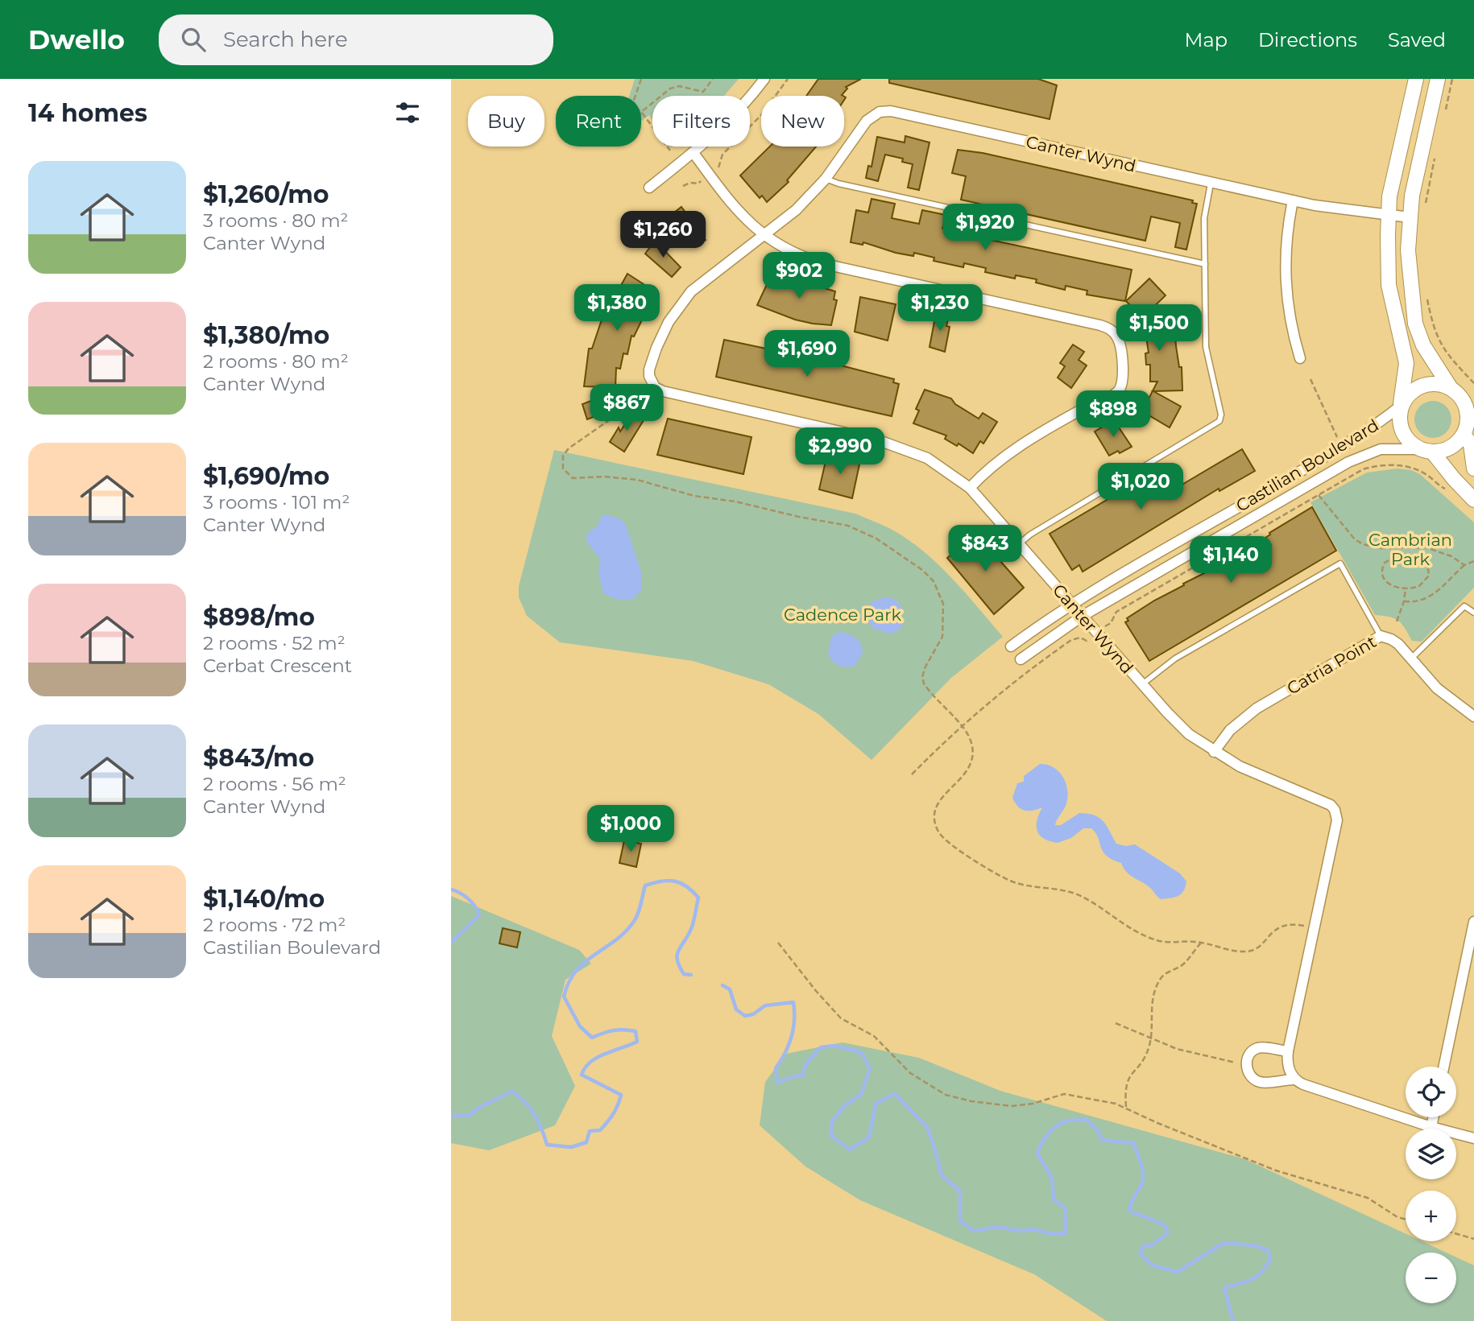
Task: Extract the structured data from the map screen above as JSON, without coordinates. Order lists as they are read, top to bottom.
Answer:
{
  "streets": {
    "street": ["Canter Wynd", "Castilian Boulevard", "Catria Point"]
  },
  "crossings": [
    ["Canter Wynd", "Castilian Boulevard"],
    ["Canter Wynd", "Catria Point"]
  ],
  "parks": ["Cambrian Park", "Cadence Park"],
  "page": {
    "header": "Dwello",
    "search": "Search here",
    "nav": ["Map", "Directions", "Saved"],
    "heading": "14 homes",
    "chip": [
      "Buy",
      "Rent",
      "Filters",
      "New"
    ],
    "list": [
      {
        "name": "$1,260/mo",
        "note": "3 rooms · 80 m² · Canter Wynd"
      },
      {
        "name": "$1,380/mo",
        "note": "2 rooms · 80 m² · Canter Wynd"
      },
      {
        "name": "$1,690/mo",
        "note": "3 rooms · 101 m² · Canter Wynd"
      },
      {
        "name": "$898/mo",
        "note": "2 rooms · 52 m² · Cerbat Crescent"
      },
      {
        "name": "$843/mo",
        "note": "2 rooms · 56 m² · Canter Wynd"
      },
      {
        "name": "$1,140/mo",
        "note": "2 rooms · 72 m² · Castilian Boulevard"
      }
    ],
    "price": [
      "$1,920",
      "$1,260",
      "$902",
      "$1,380",
      "$1,230",
      "$1,500",
      "$1,690",
      "$867",
      "$898",
      "$2,990",
      "$1,020",
      "$843",
      "$1,140",
      "$1,000"
    ],
    "map_buttons": ["+", "−"]
  }
}
